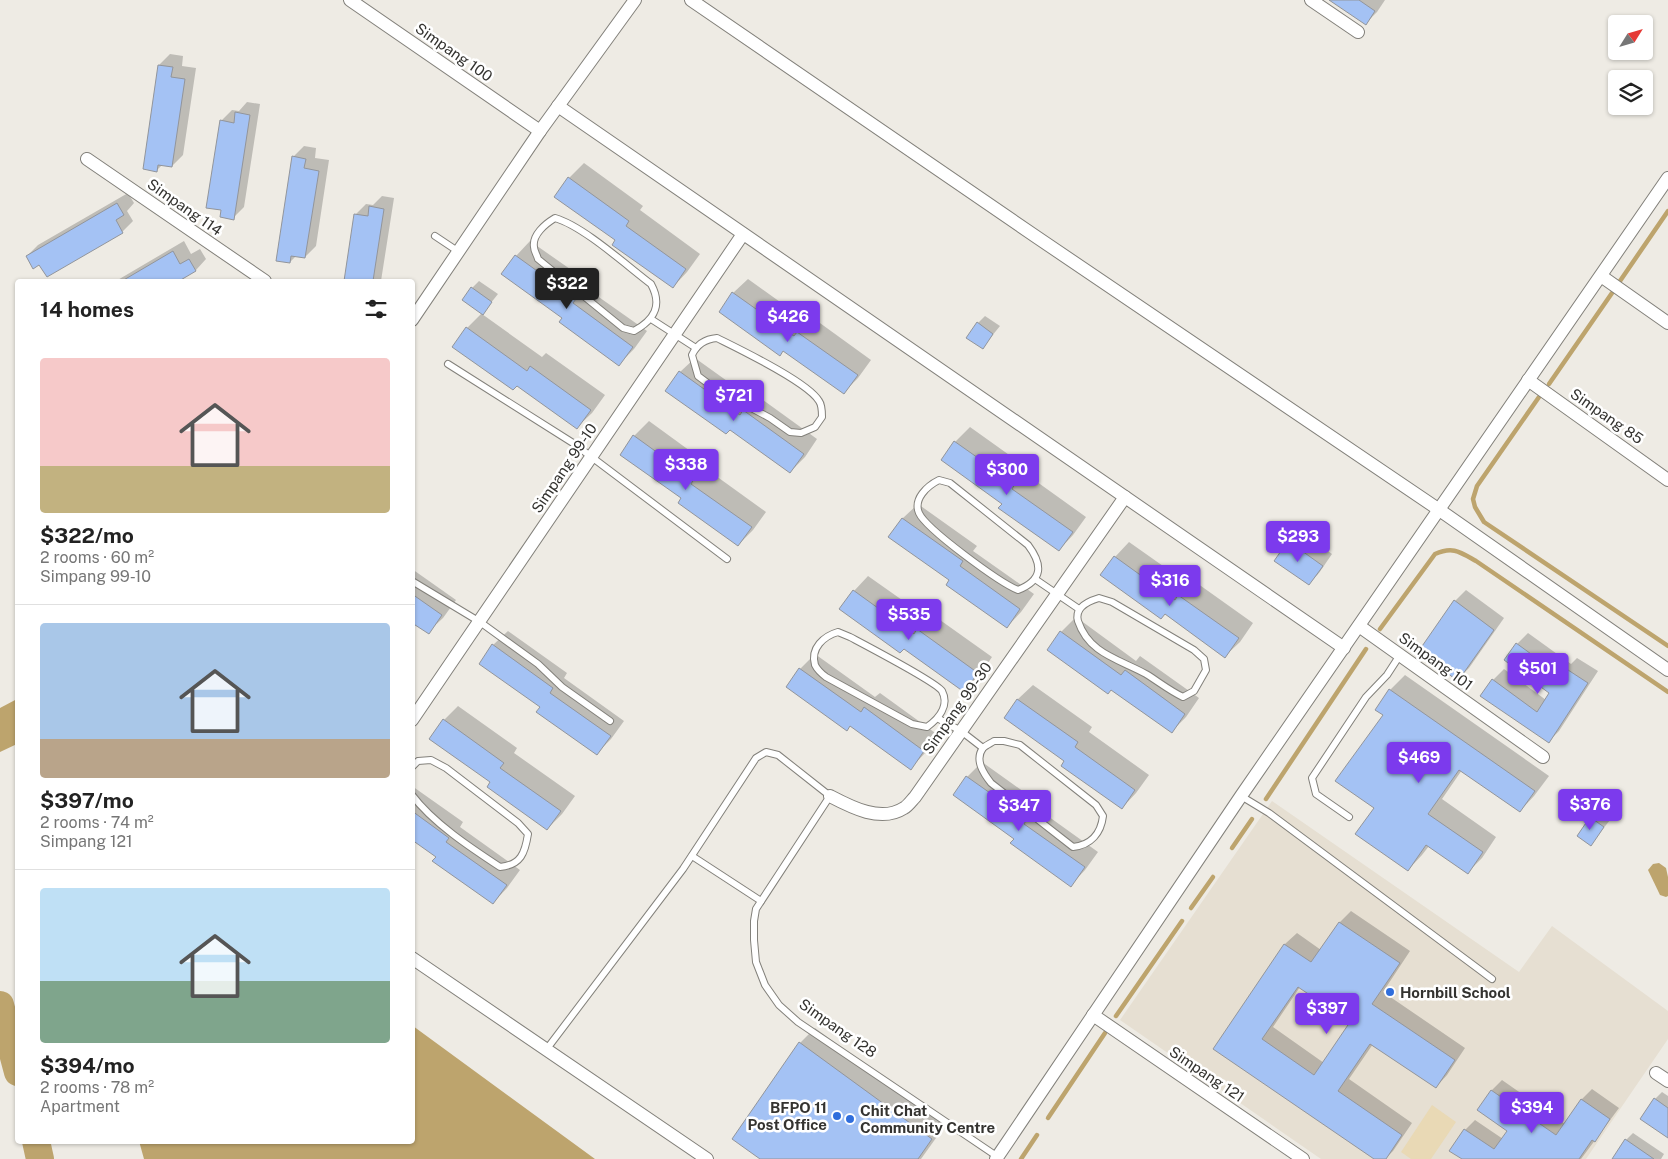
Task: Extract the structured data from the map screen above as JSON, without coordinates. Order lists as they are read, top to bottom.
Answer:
{
  "streets": {
    "street": [
      "Simpang 100",
      "Simpang 114",
      "Simpang 85",
      "Simpang 99-10",
      "Simpang 101",
      "Simpang 99-30",
      "Simpang 121"
    ],
    "lane": ["Simpang 128"]
  },
  "crossings": [
    ["Simpang 99-30", "Simpang 128"]
  ],
  "places": ["Hornbill School", "BFPO 11 Post Office", "Chit Chat Community Centre"],
  "north": "top right",
  "page": {
    "price": [
      "$322",
      "$426",
      "$721",
      "$338",
      "$300",
      "$293",
      "$316",
      "$535",
      "$501",
      "$469",
      "$376",
      "$347",
      "$397",
      "$394"
    ],
    "heading": "14 homes",
    "list": [
      {
        "name": "$322/mo",
        "note": "2 rooms · 60 m² · Simpang 99-10"
      },
      {
        "name": "$397/mo",
        "note": "2 rooms · 74 m² · Simpang 121"
      },
      {
        "name": "$394/mo",
        "note": "2 rooms · 78 m² · Apartment"
      }
    ]
  }
}
